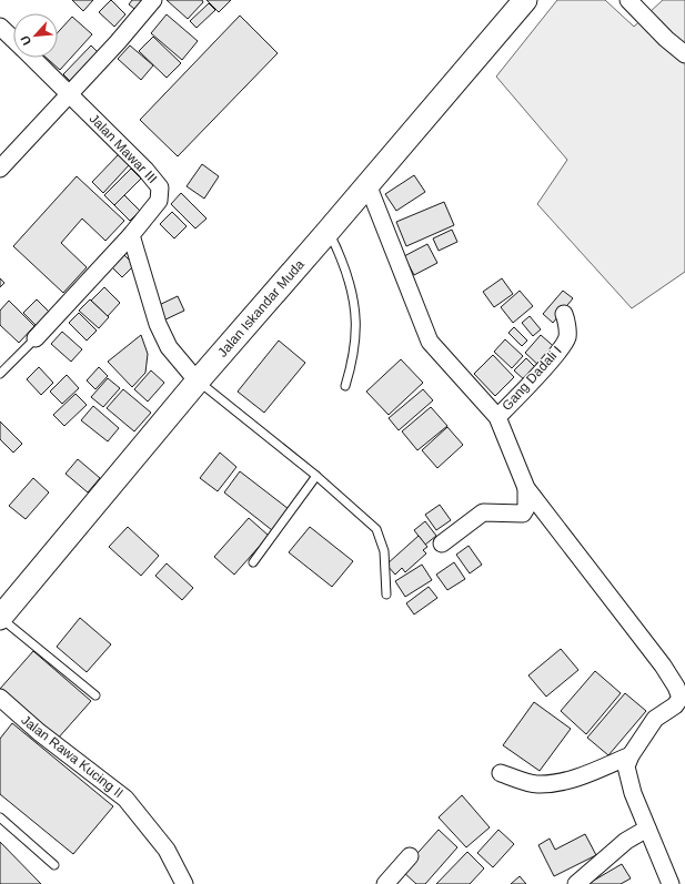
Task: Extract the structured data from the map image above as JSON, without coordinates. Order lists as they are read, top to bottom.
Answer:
{
  "streets": {
    "street": [
      "Jalan Mawar III",
      "Jalan Iskandar Muda",
      "Gang Dadali I",
      "Jalan Rawa Kucing II"
    ]
  },
  "north": "bottom left"
}
